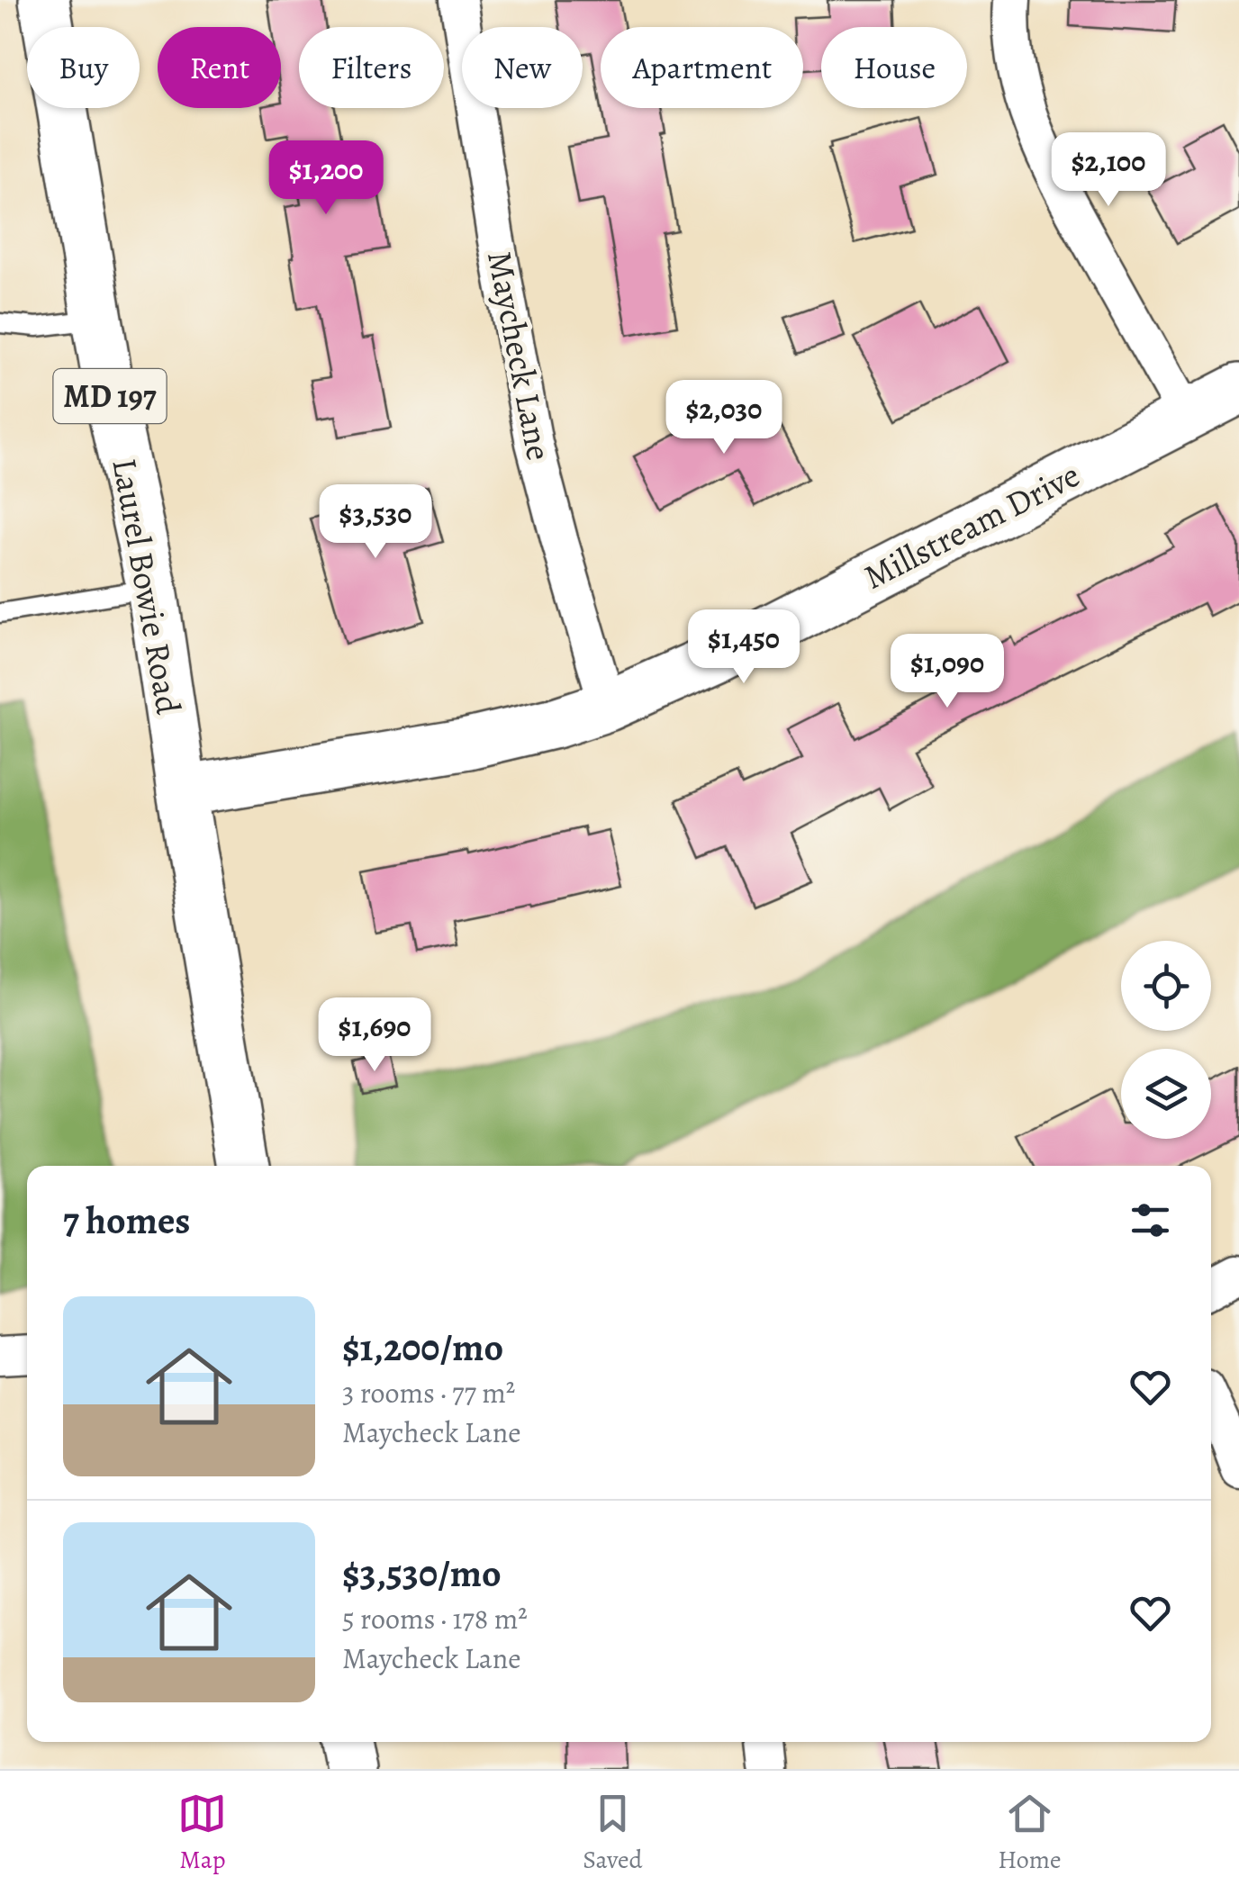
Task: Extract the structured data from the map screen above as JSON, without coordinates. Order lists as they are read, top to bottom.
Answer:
{
  "streets": {
    "main road": ["MD 197", "Millstream Drive", "Laurel Bowie Road"],
    "street": ["Maycheck Lane"]
  },
  "crossings": [
    ["Maycheck Lane", "Millstream Drive"],
    ["Millstream Drive", "Laurel Bowie Road"]
  ],
  "page": {
    "chip": [
      "Buy",
      "Rent",
      "Filters",
      "New",
      "Apartment",
      "House"
    ],
    "price": [
      "$2,100",
      "$1,200",
      "$2,030",
      "$3,530",
      "$1,450",
      "$1,090",
      "$1,690"
    ],
    "heading": "7 homes",
    "list": [
      {
        "name": "$1,200/mo",
        "note": "3 rooms · 77 m² · Maycheck Lane"
      },
      {
        "name": "$3,530/mo",
        "note": "5 rooms · 178 m² · Maycheck Lane"
      }
    ],
    "tabs": ["Map", "Saved", "Home"]
  }
}
